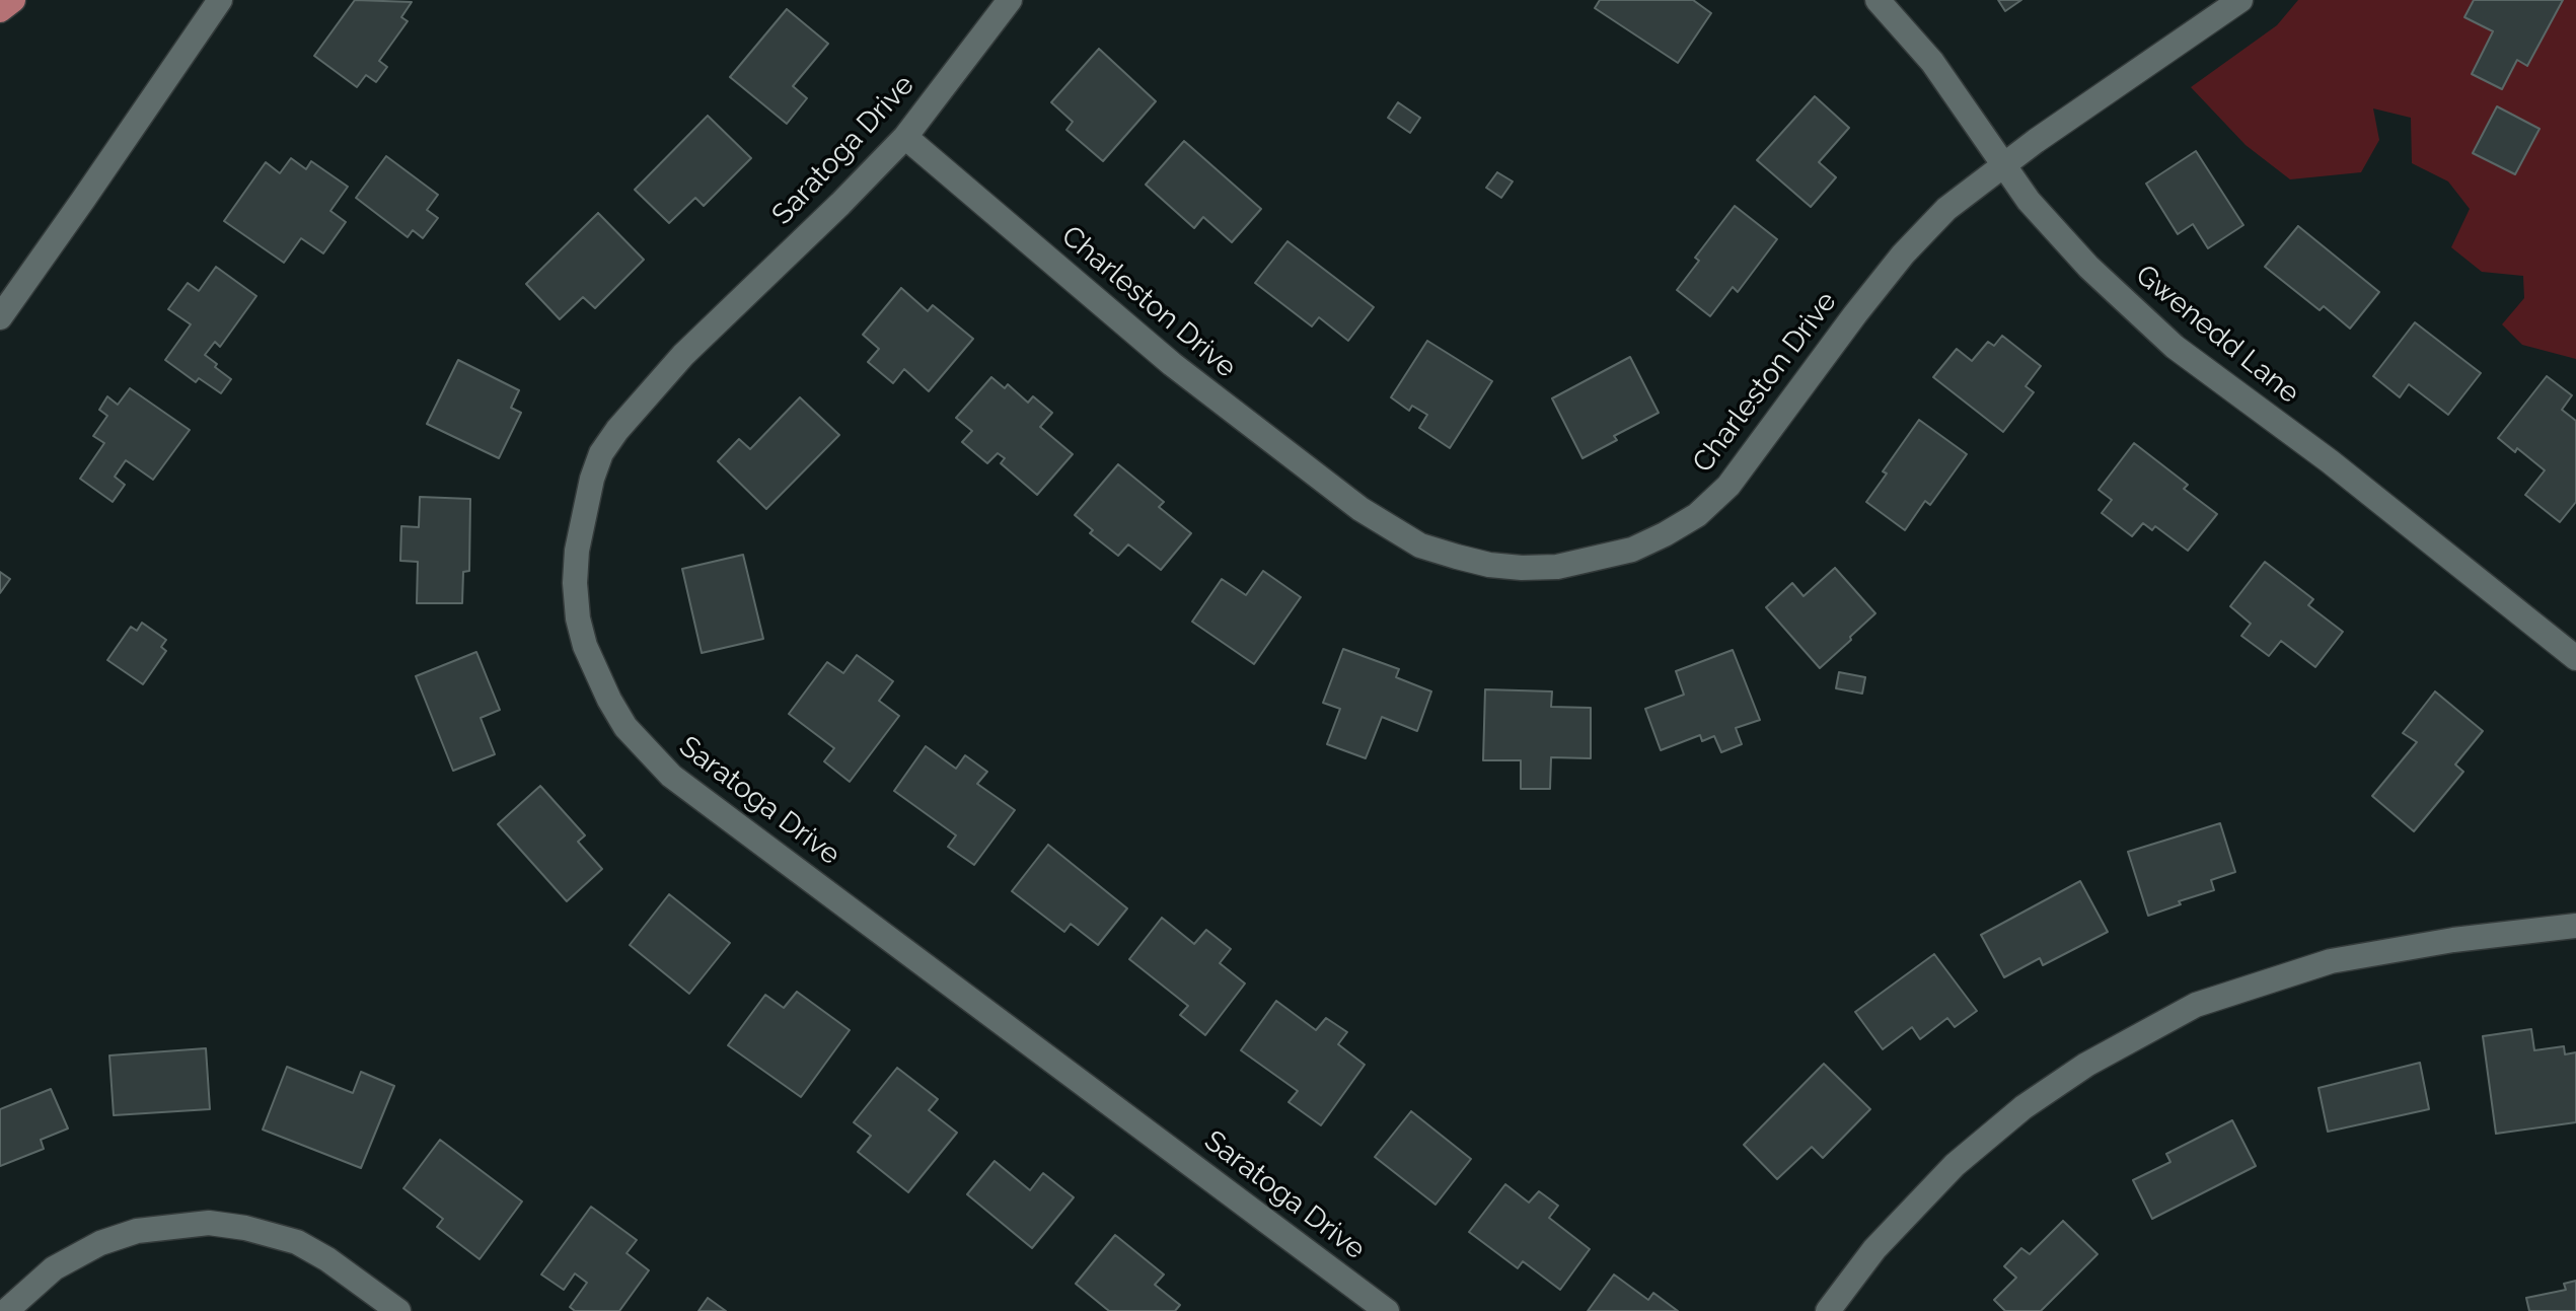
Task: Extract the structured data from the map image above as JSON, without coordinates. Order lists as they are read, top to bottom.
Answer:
{
  "streets": {
    "street": ["Saratoga Drive", "Charleston Drive", "Gwenedd Lane"]
  },
  "crossings": [
    ["Saratoga Drive", "Charleston Drive"],
    ["Charleston Drive", "Gwenedd Lane"]
  ]
}
